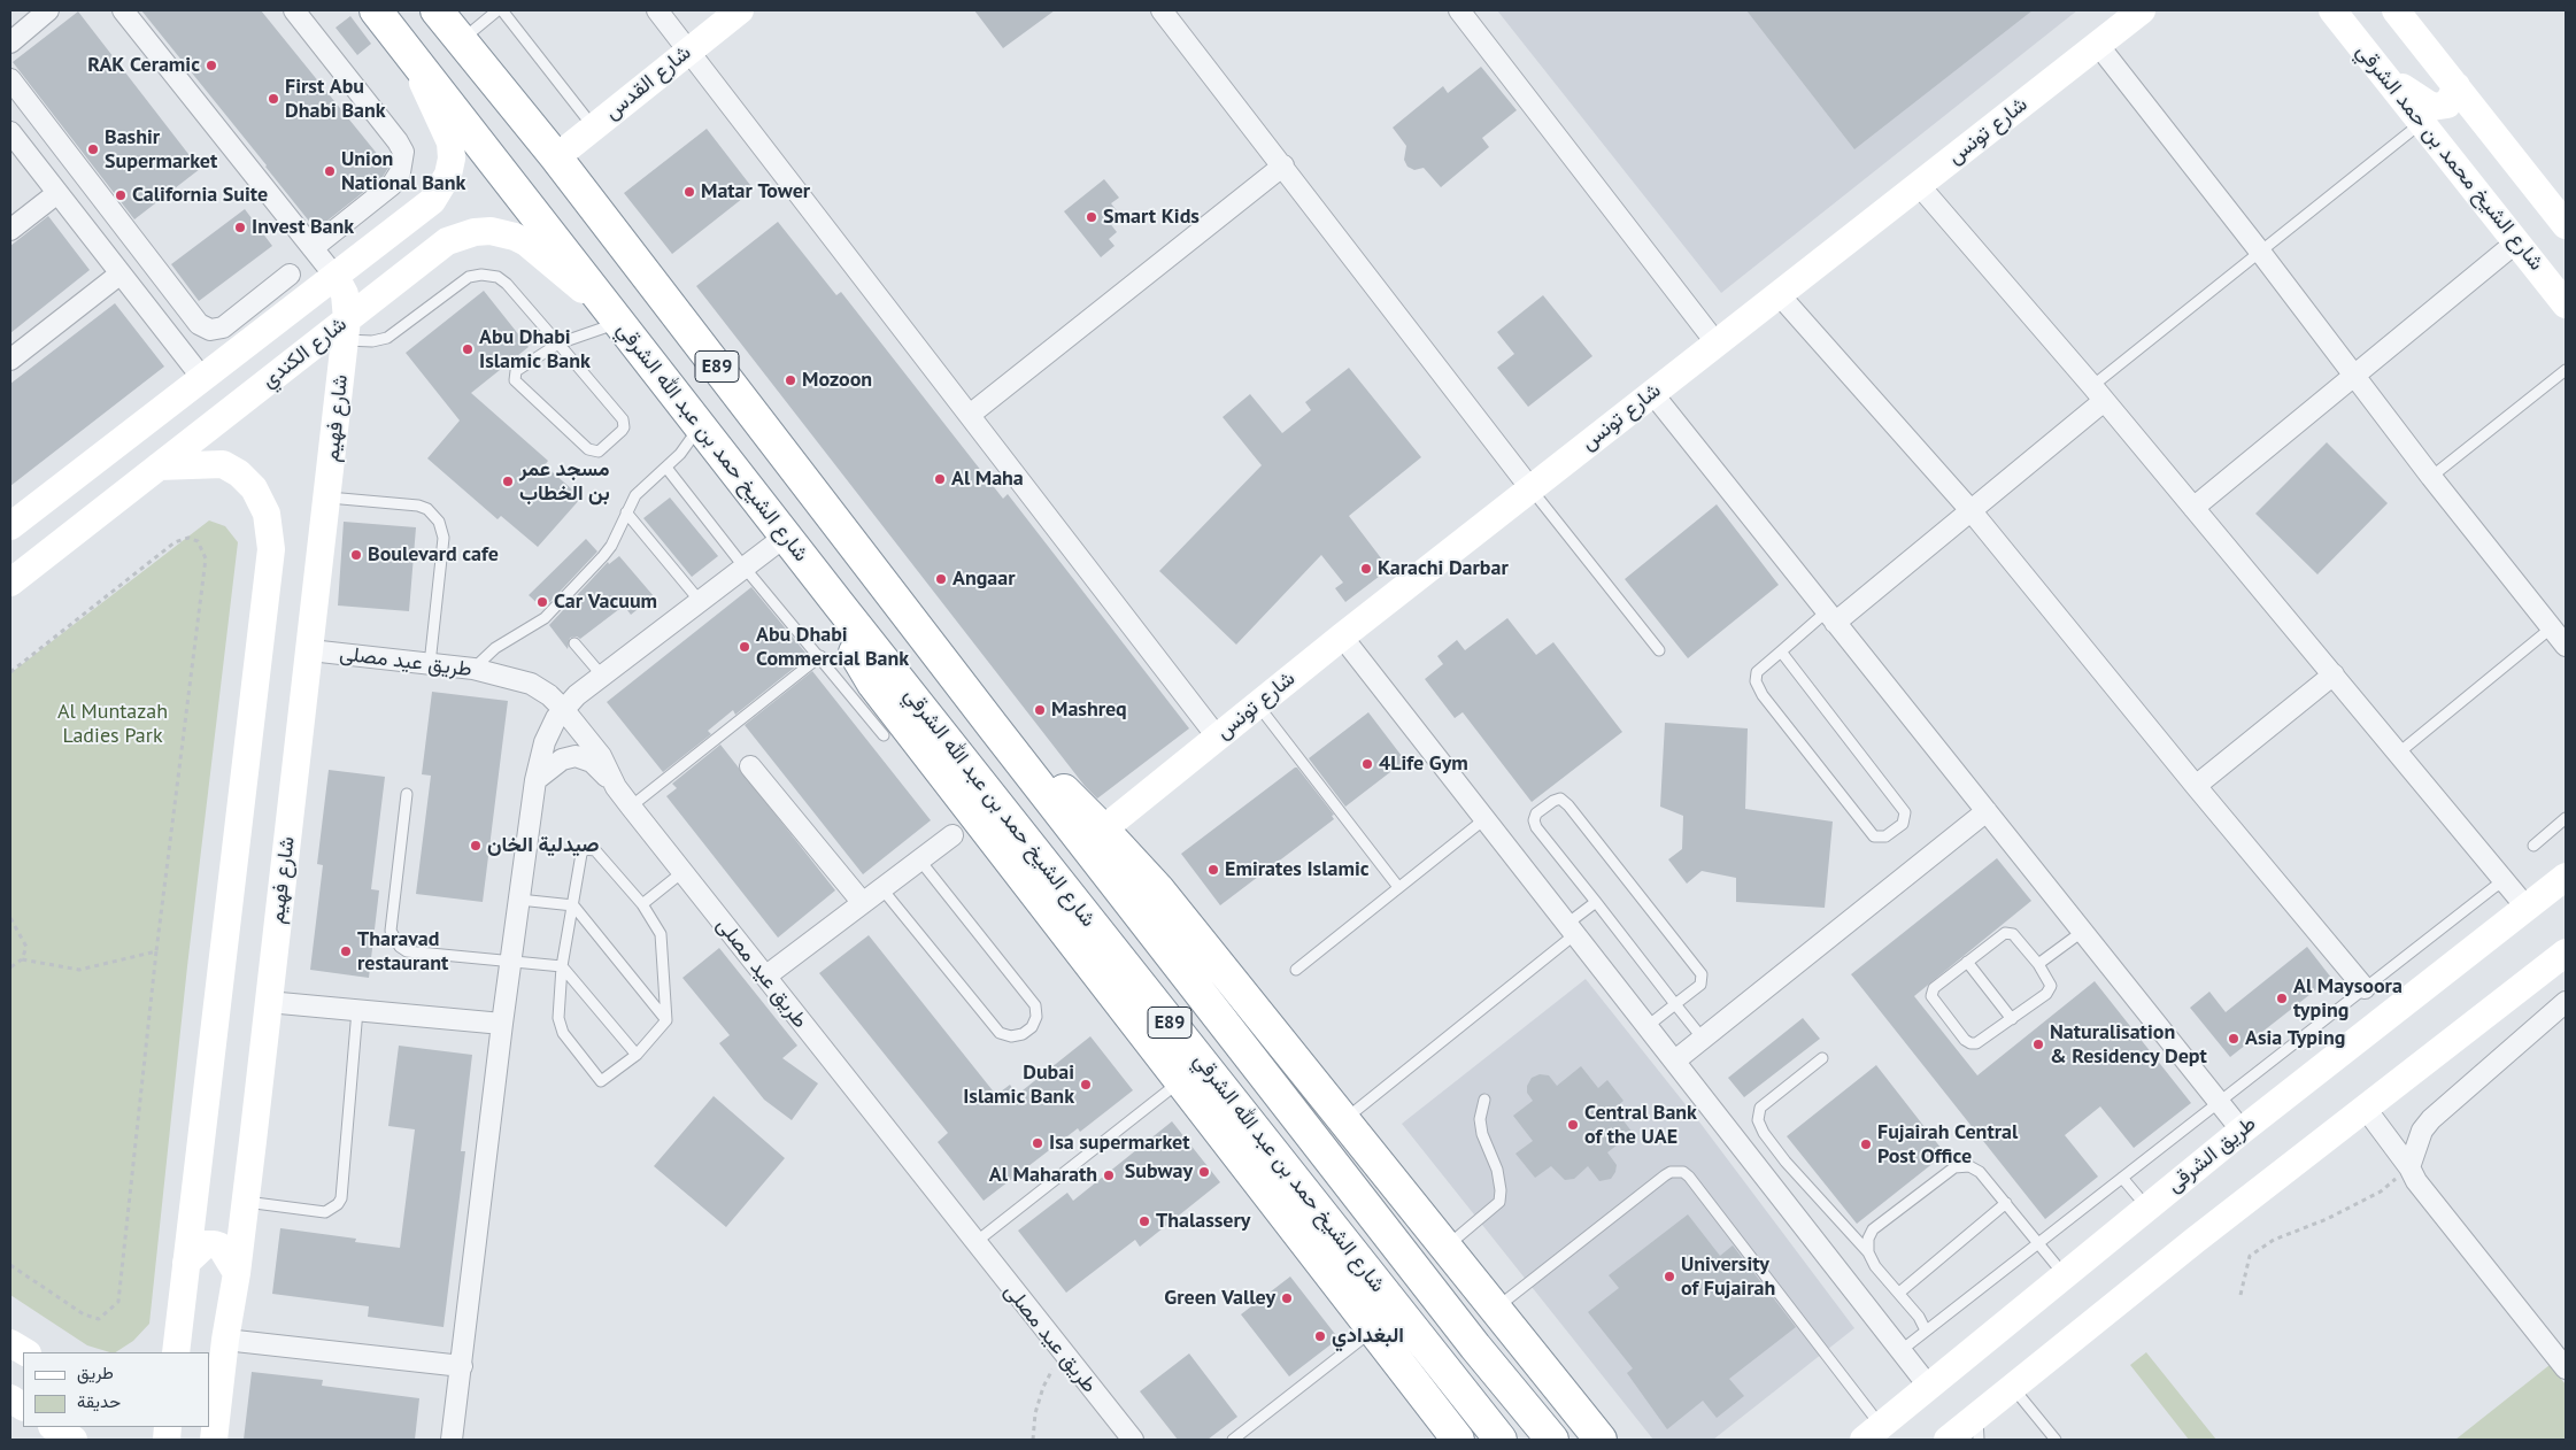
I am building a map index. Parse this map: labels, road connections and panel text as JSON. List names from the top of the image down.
{
  "streets": {
    "highway": ["E89", "شارع الشيخ حمد بن عبد الله الشرقي"],
    "street": [
      "شارع القدس",
      "شارع تونس",
      "شارع الشيخ محمد بن حمد الشرقي",
      "شارع الكندي",
      "شارع فهيم",
      "طريق عيد مصلى",
      "طريق الشرقى"
    ]
  },
  "crossings": [
    ["شارع القدس", "شارع الشيخ حمد بن عبد الله الشرقي"],
    ["شارع الكندي", "شارع فهيم"],
    ["شارع الكندي", "شارع الشيخ حمد بن عبد الله الشرقي"],
    ["شارع فهيم", "طريق عيد مصلى"]
  ],
  "parks": ["Al Muntazah Ladies Park"],
  "places": [
    "RAK Ceramic",
    "First Abu Dhabi Bank",
    "Bashir Supermarket",
    "Union National Bank",
    "Matar Tower",
    "California Suite",
    "Smart Kids",
    "Invest Bank",
    "Abu Dhabi Islamic Bank",
    "Mozoon",
    "Al Maha",
    "مسجد عمر بن الخطاب",
    "Boulevard cafe",
    "Karachi Darbar",
    "Angaar",
    "Car Vacuum",
    "Abu Dhabi Commercial Bank",
    "Mashreq",
    "4Life Gym",
    "صيدلية الخان",
    "Emirates Islamic",
    "Tharavad restaurant",
    "Al Maysoora typing",
    "Asia Typing",
    "Naturalisation & Residency Dept",
    "Dubai Islamic Bank",
    "Central Bank of the UAE",
    "Isa supermarket",
    "Fujairah Central Post Office",
    "Subway",
    "Al Maharath",
    "Thalassery",
    "University of Fujairah",
    "Green Valley",
    "البغدادي"
  ],
  "legend": ["طريق", "حديقة"]
}
